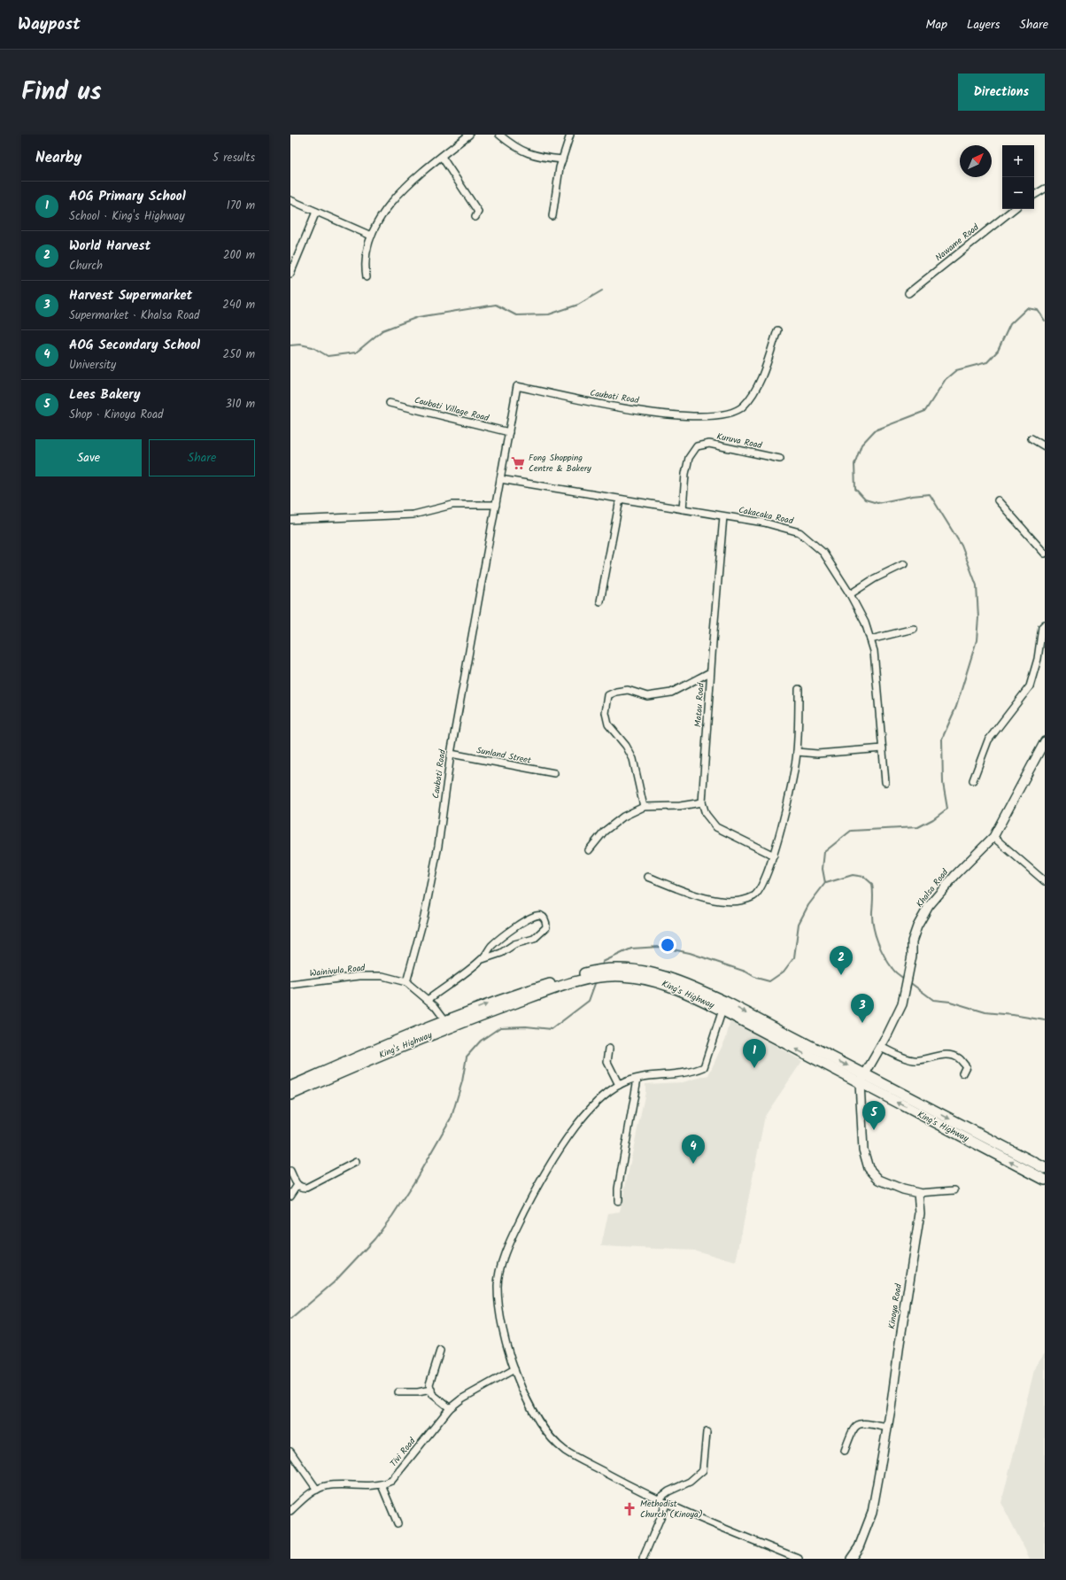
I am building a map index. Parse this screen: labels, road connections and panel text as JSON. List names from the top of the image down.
{
  "streets": {
    "highway": ["King's Highway"],
    "main road": ["Khalsa Road", "Kinoya Road"],
    "street": [
      "Nawame Road",
      "Caubati Road",
      "Caubati Village Road",
      "Kuruva Road",
      "Cakacaka Road",
      "Matau Road",
      "Sunland Street",
      "Wainivula Road",
      "Tivi Road"
    ]
  },
  "crossings": [
    ["Caubati Road", "Caubati Village Road"],
    ["Caubati Road", "Cakacaka Road"],
    ["Caubati Road", "Sunland Street"],
    ["Caubati Road", "Wainivula Road"],
    ["Kuruva Road", "Cakacaka Road"],
    ["Cakacaka Road", "Matau Road"],
    ["Khalsa Road", "King's Highway"]
  ],
  "places": {
    "supermarket": ["Fong Shopping Centre & Bakery"],
    "church": ["Methodist Church (Kinoya)"]
  },
  "north": "top right",
  "page": {
    "header": "Waypost",
    "nav": ["Map", "Layers", "Share"],
    "title": "Find us",
    "buttons": [
      "Directions",
      ["Save", "Share"]
    ],
    "heading": ["Nearby", "5 results"],
    "map_buttons": ["+", "−"],
    "list": [
      {
        "mark": "1",
        "name": "AOG Primary School",
        "note": "School · King's Highway",
        "value": "170 m"
      },
      {
        "mark": "2",
        "name": "World Harvest",
        "note": "Church",
        "value": "200 m"
      },
      {
        "mark": "3",
        "name": "Harvest Supermarket",
        "note": "Supermarket · Khalsa Road",
        "value": "240 m"
      },
      {
        "mark": "4",
        "name": "AOG Secondary School",
        "note": "University",
        "value": "250 m"
      },
      {
        "mark": "5",
        "name": "Lees Bakery",
        "note": "Shop · Kinoya Road",
        "value": "310 m"
      }
    ],
    "pins": [
      "2",
      "3",
      "1",
      "5",
      "4"
    ]
  }
}
